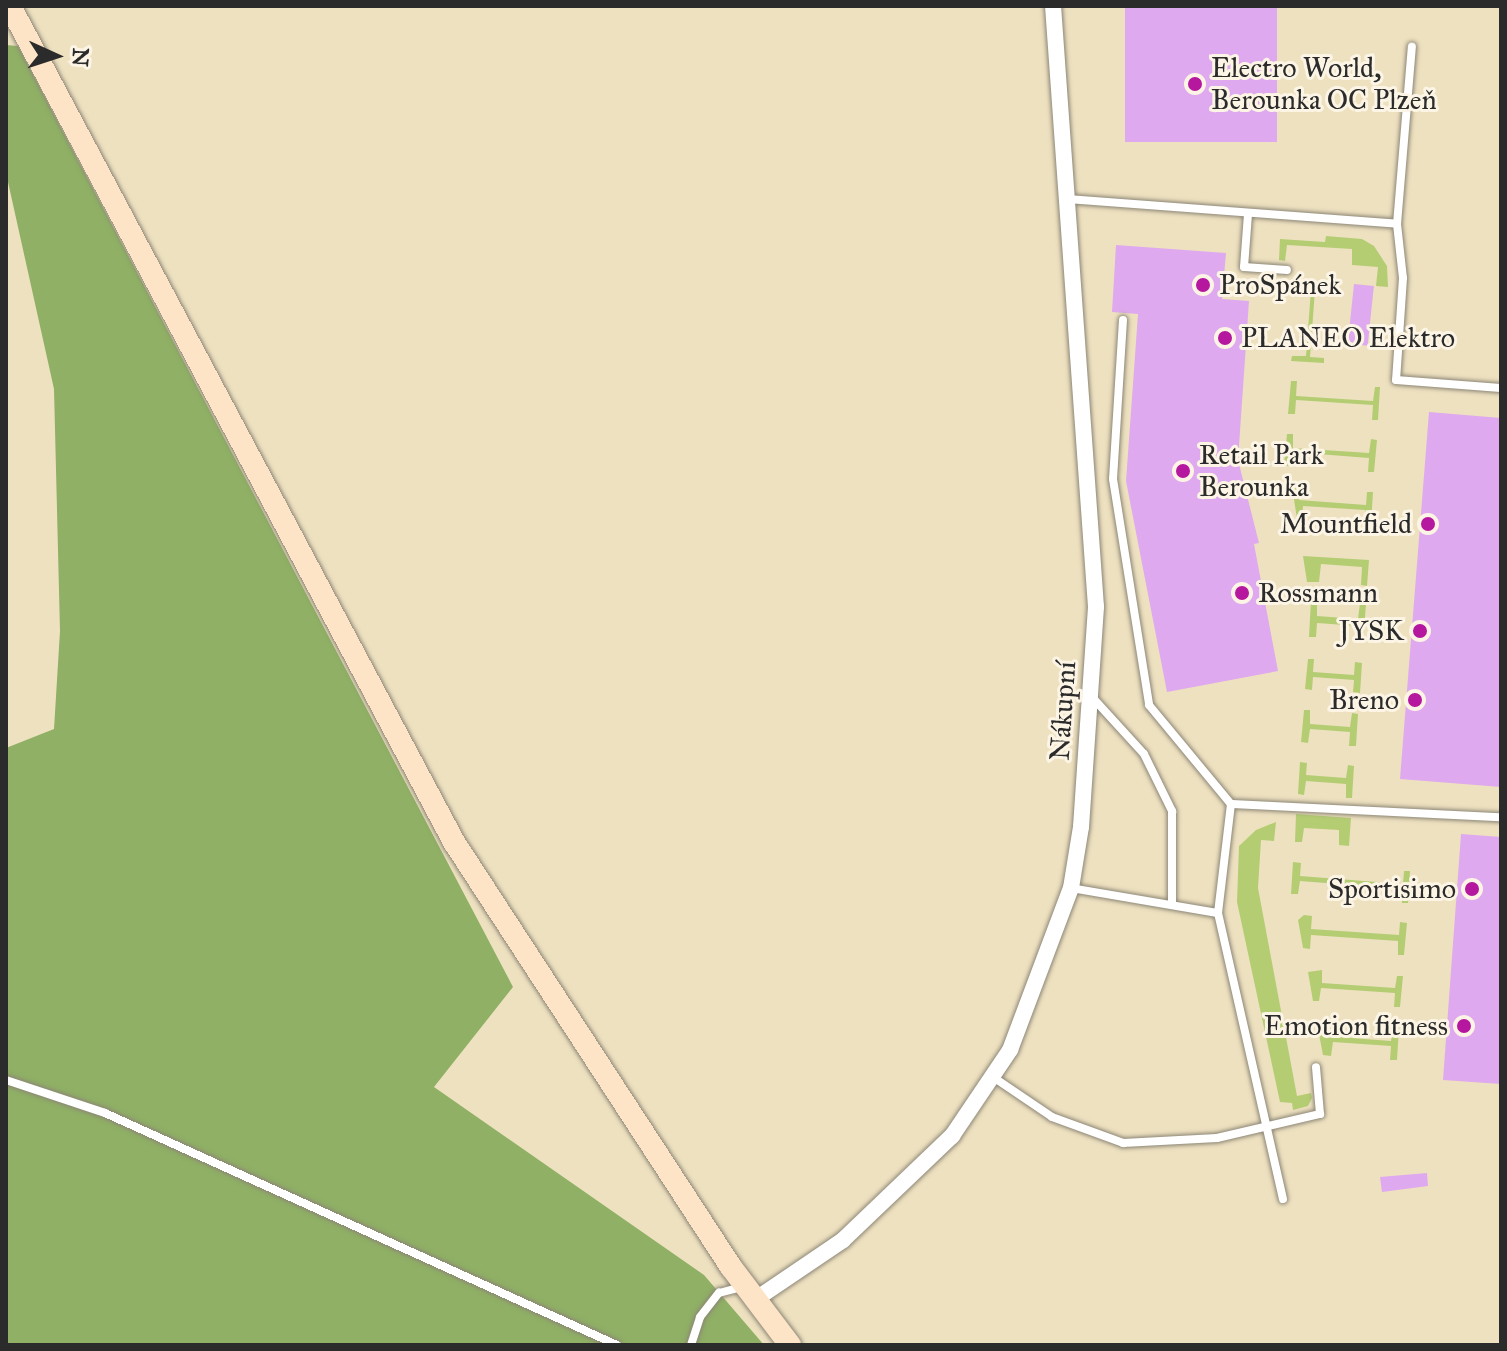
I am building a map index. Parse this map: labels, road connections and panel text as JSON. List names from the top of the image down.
{
  "streets": {
    "street": ["Nákupní"]
  },
  "places": [
    "Electro World, Berounka OC Plzeň",
    "ProSpánek",
    "PLANEO Elektro",
    "Retail Park Berounka",
    "Mountfield",
    "Rossmann",
    "JYSK",
    "Breno",
    "Sportisimo",
    "Emotion fitness"
  ],
  "north": "right"
}
